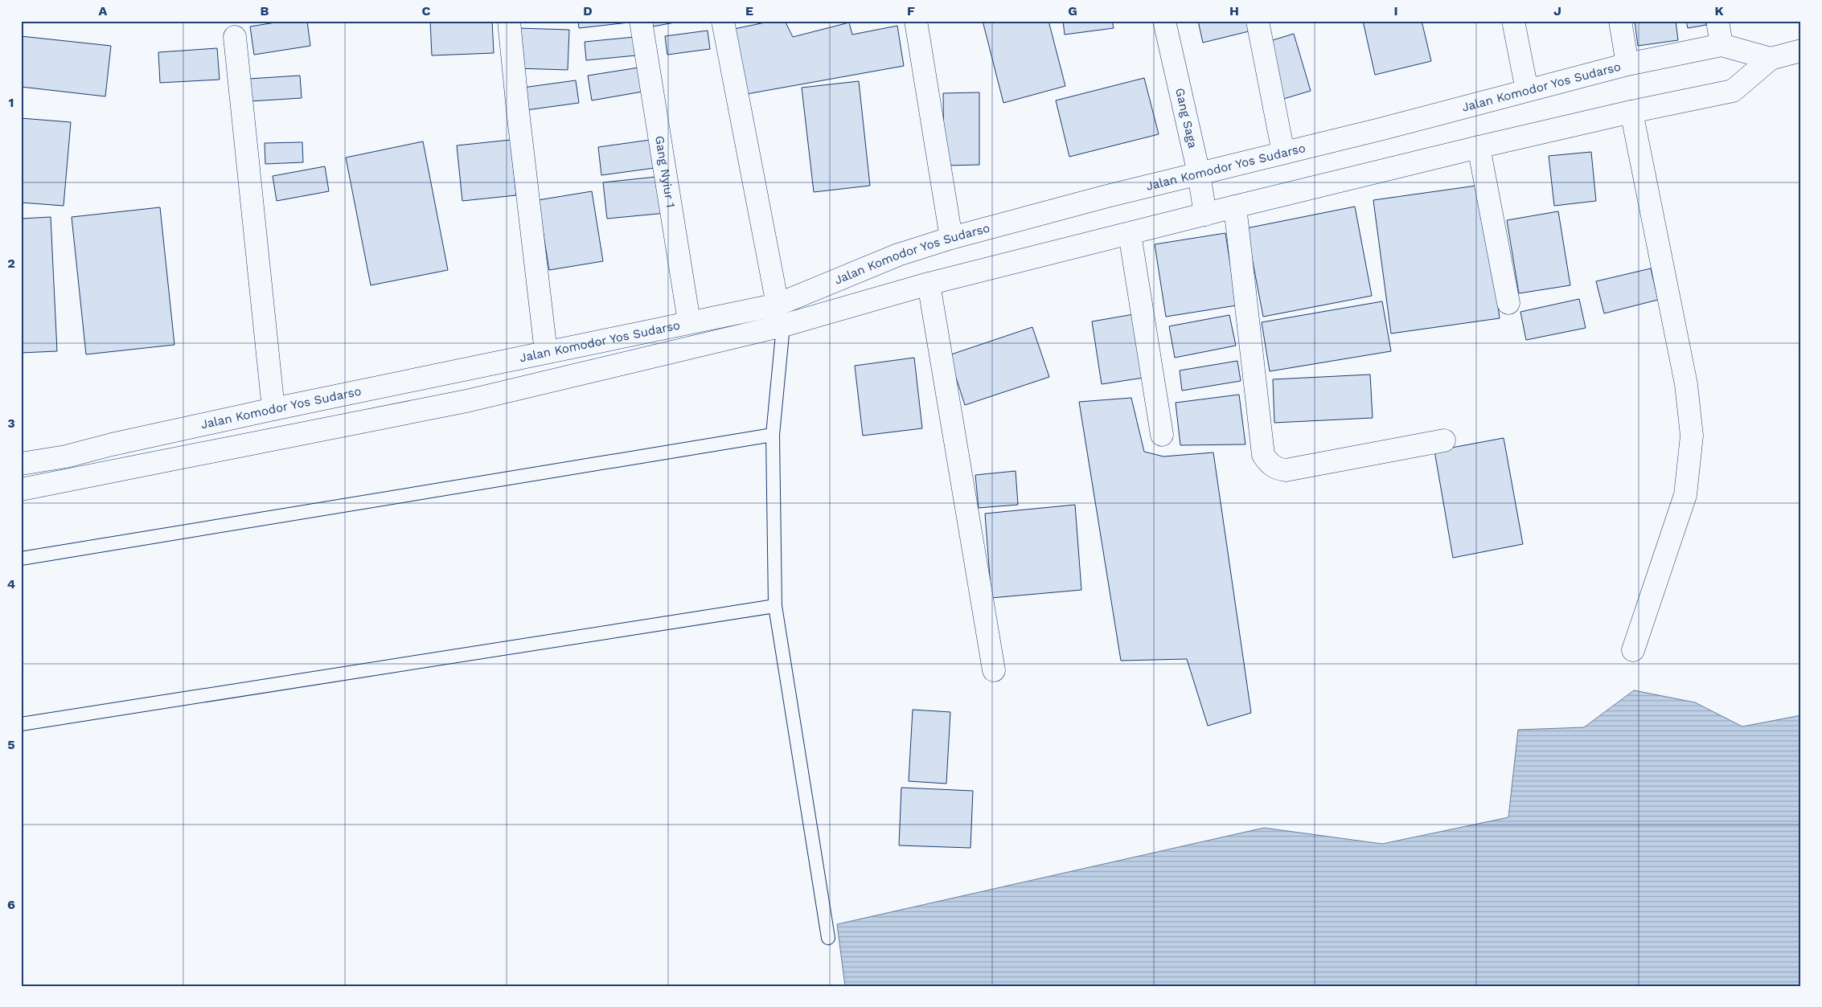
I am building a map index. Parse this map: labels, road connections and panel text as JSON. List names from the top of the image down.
{
  "streets": {
    "main road": ["Jalan Komodor Yos Sudarso", "Gang Saga", "Gang Nyiur 1"]
  },
  "crossings": [
    ["Jalan Komodor Yos Sudarso", "Gang Saga"],
    ["Jalan Komodor Yos Sudarso", "Gang Nyiur 1"]
  ],
  "grid": {
    "columns": [
      "A",
      "B",
      "C",
      "D",
      "E",
      "F",
      "G",
      "H",
      "I",
      "J",
      "K"
    ],
    "rows": [
      "1",
      "2",
      "3",
      "4",
      "5",
      "6"
    ]
  }
}
